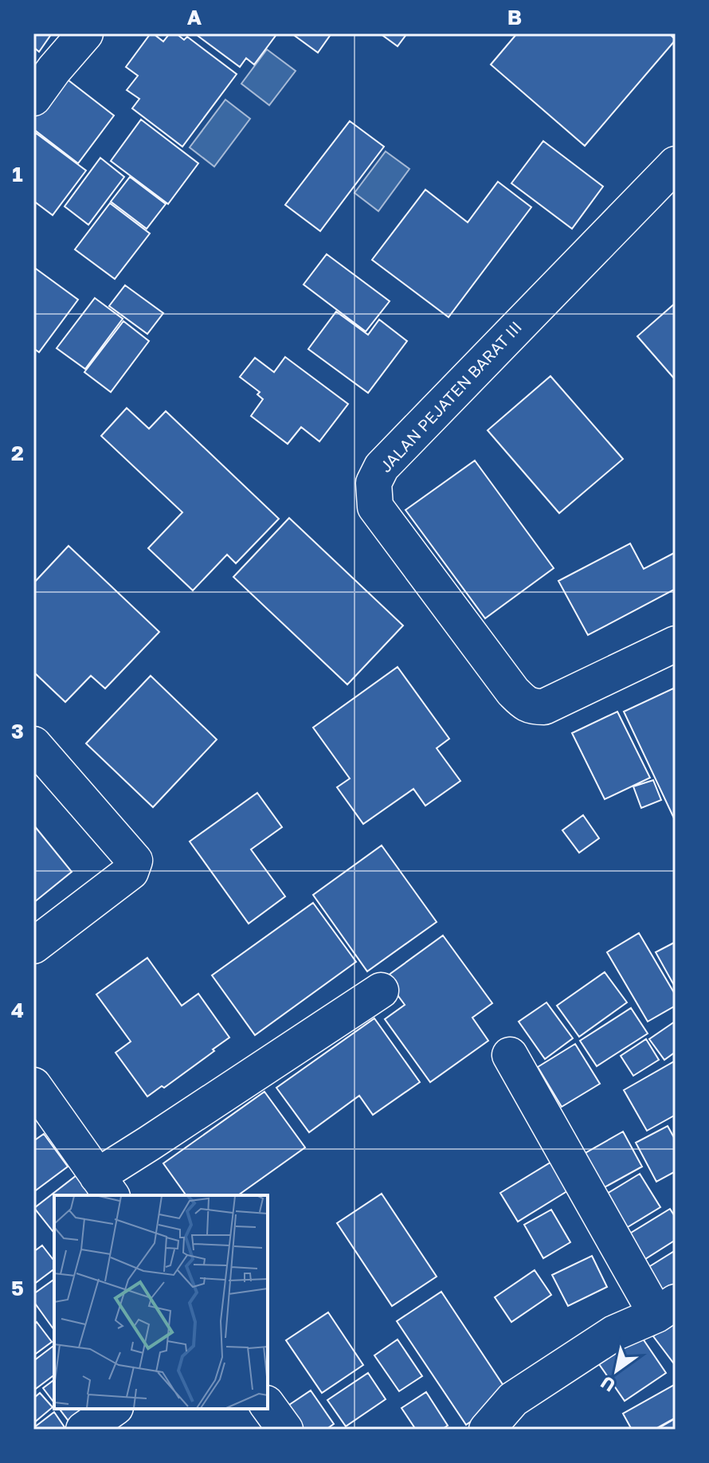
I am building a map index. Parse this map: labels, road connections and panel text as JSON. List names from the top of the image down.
{
  "streets": {
    "street": ["JALAN PEJATEN BARAT III"]
  },
  "north": "bottom left",
  "grid": {
    "columns": ["A", "B"],
    "rows": [
      "1",
      "2",
      "3",
      "4",
      "5"
    ]
  }
}
